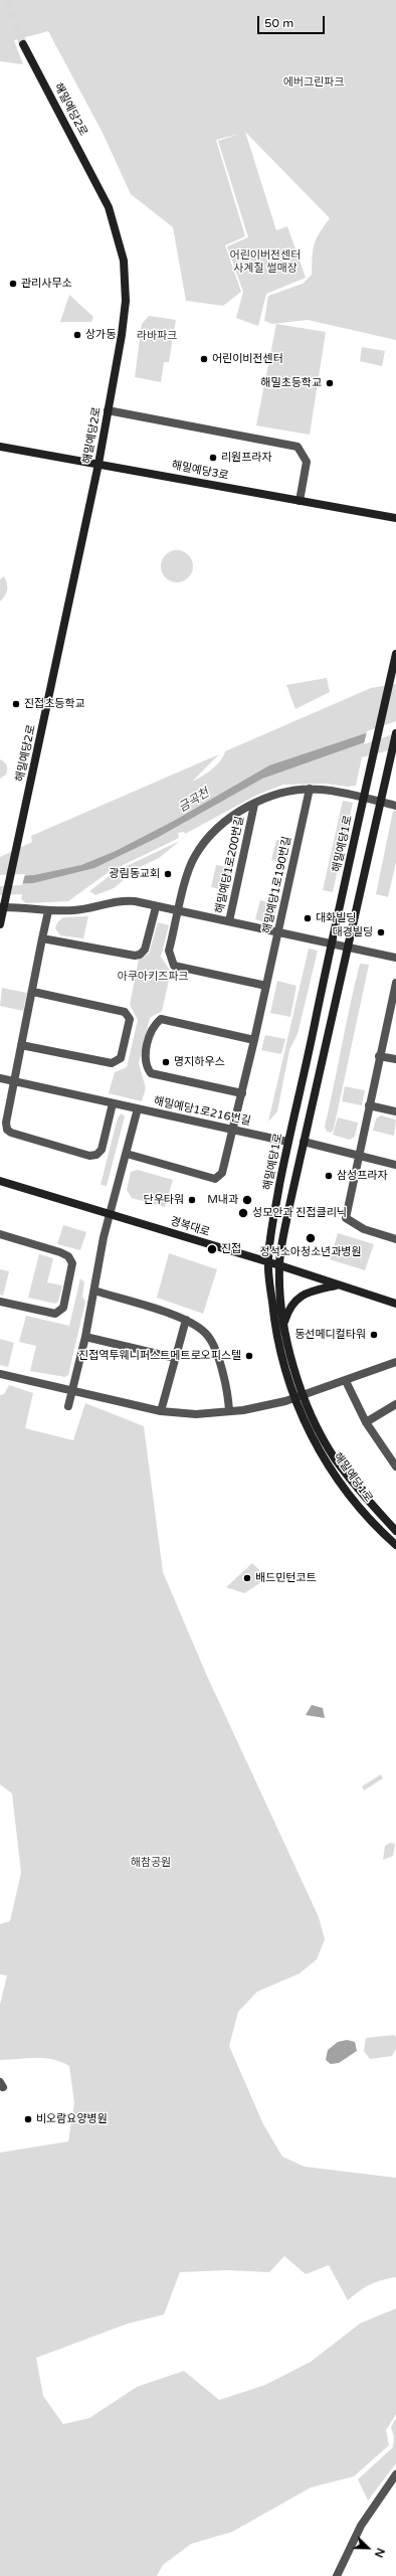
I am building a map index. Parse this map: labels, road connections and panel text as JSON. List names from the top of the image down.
{
  "streets": {
    "street": [
      "해밀예당2로",
      "해밀예당3로",
      "해밀예당1로",
      "해밀예당1로200번길",
      "해밀예당1로190번길",
      "해밀예당1로216번길",
      "경복대로"
    ]
  },
  "crossings": [
    ["해밀예당2로", "해밀예당3로"],
    ["해밀예당2로", "해밀예당1로200번길"],
    ["해밀예당1로", "해밀예당1로200번길"],
    ["해밀예당1로", "해밀예당1로216번길"],
    ["해밀예당1로", "경복대로"],
    ["해밀예당1로200번길", "해밀예당1로190번길"],
    ["해밀예당1로190번길", "해밀예당1로216번길"]
  ],
  "water": ["금곡천"],
  "parks": [
    "에버그린파크",
    "어린이버전센터 사계절 썰매장",
    "라바파크",
    "아쿠아키즈파크",
    "해참공원"
  ],
  "places": [
    "관리사무소",
    "상가동",
    "어린이비전센터",
    "해밀초등학교",
    "리원프라자",
    "진접초등학교",
    "광림동교회",
    "대화빌딩",
    "대경빌딩",
    "명지하우스",
    "삼성프라자",
    "단우타워",
    "M내과",
    "성모안과 진접클리닉",
    "정석소아청소년과병원",
    "진접",
    "동선메디컬타워",
    "진접역투웨니퍼스트메트로오피스텔",
    "배드민턴코트",
    "비오람요양병원"
  ],
  "scale_bar": "50 m",
  "north": "bottom right"
}
